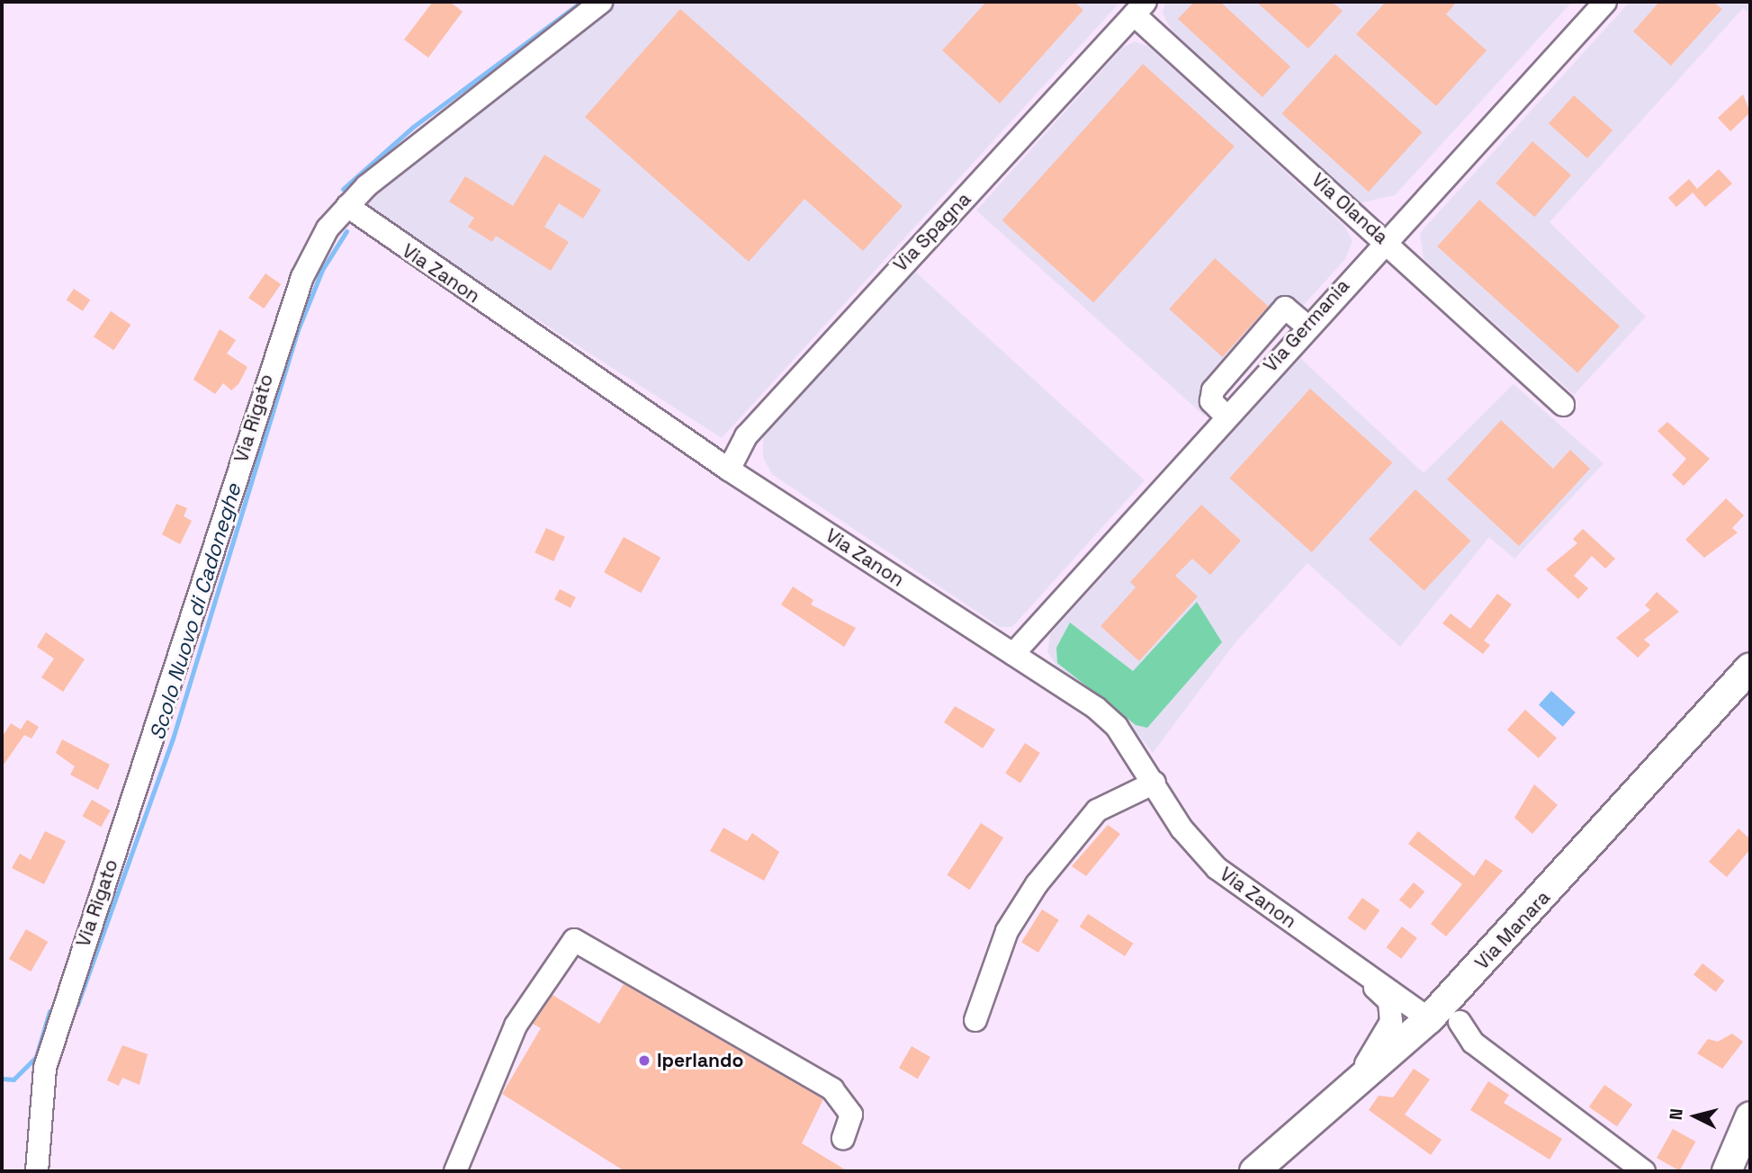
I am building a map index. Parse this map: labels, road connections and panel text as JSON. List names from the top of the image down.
{
  "streets": {
    "main road": ["Via Manara"],
    "street": [
      "Via Olanda",
      "Via Spagna",
      "Via Zanon",
      "Via Germania",
      "Via Rigato"
    ]
  },
  "crossings": [
    ["Via Olanda", "Via Spagna"],
    ["Via Olanda", "Via Germania"],
    ["Via Spagna", "Via Zanon"],
    ["Via Zanon", "Via Germania"],
    ["Via Zanon", "Via Rigato"],
    ["Via Zanon", "Via Manara"]
  ],
  "water": ["Scolo Nuovo di Cadoneghe"],
  "places": ["Iperlando"],
  "north": "left"
}
